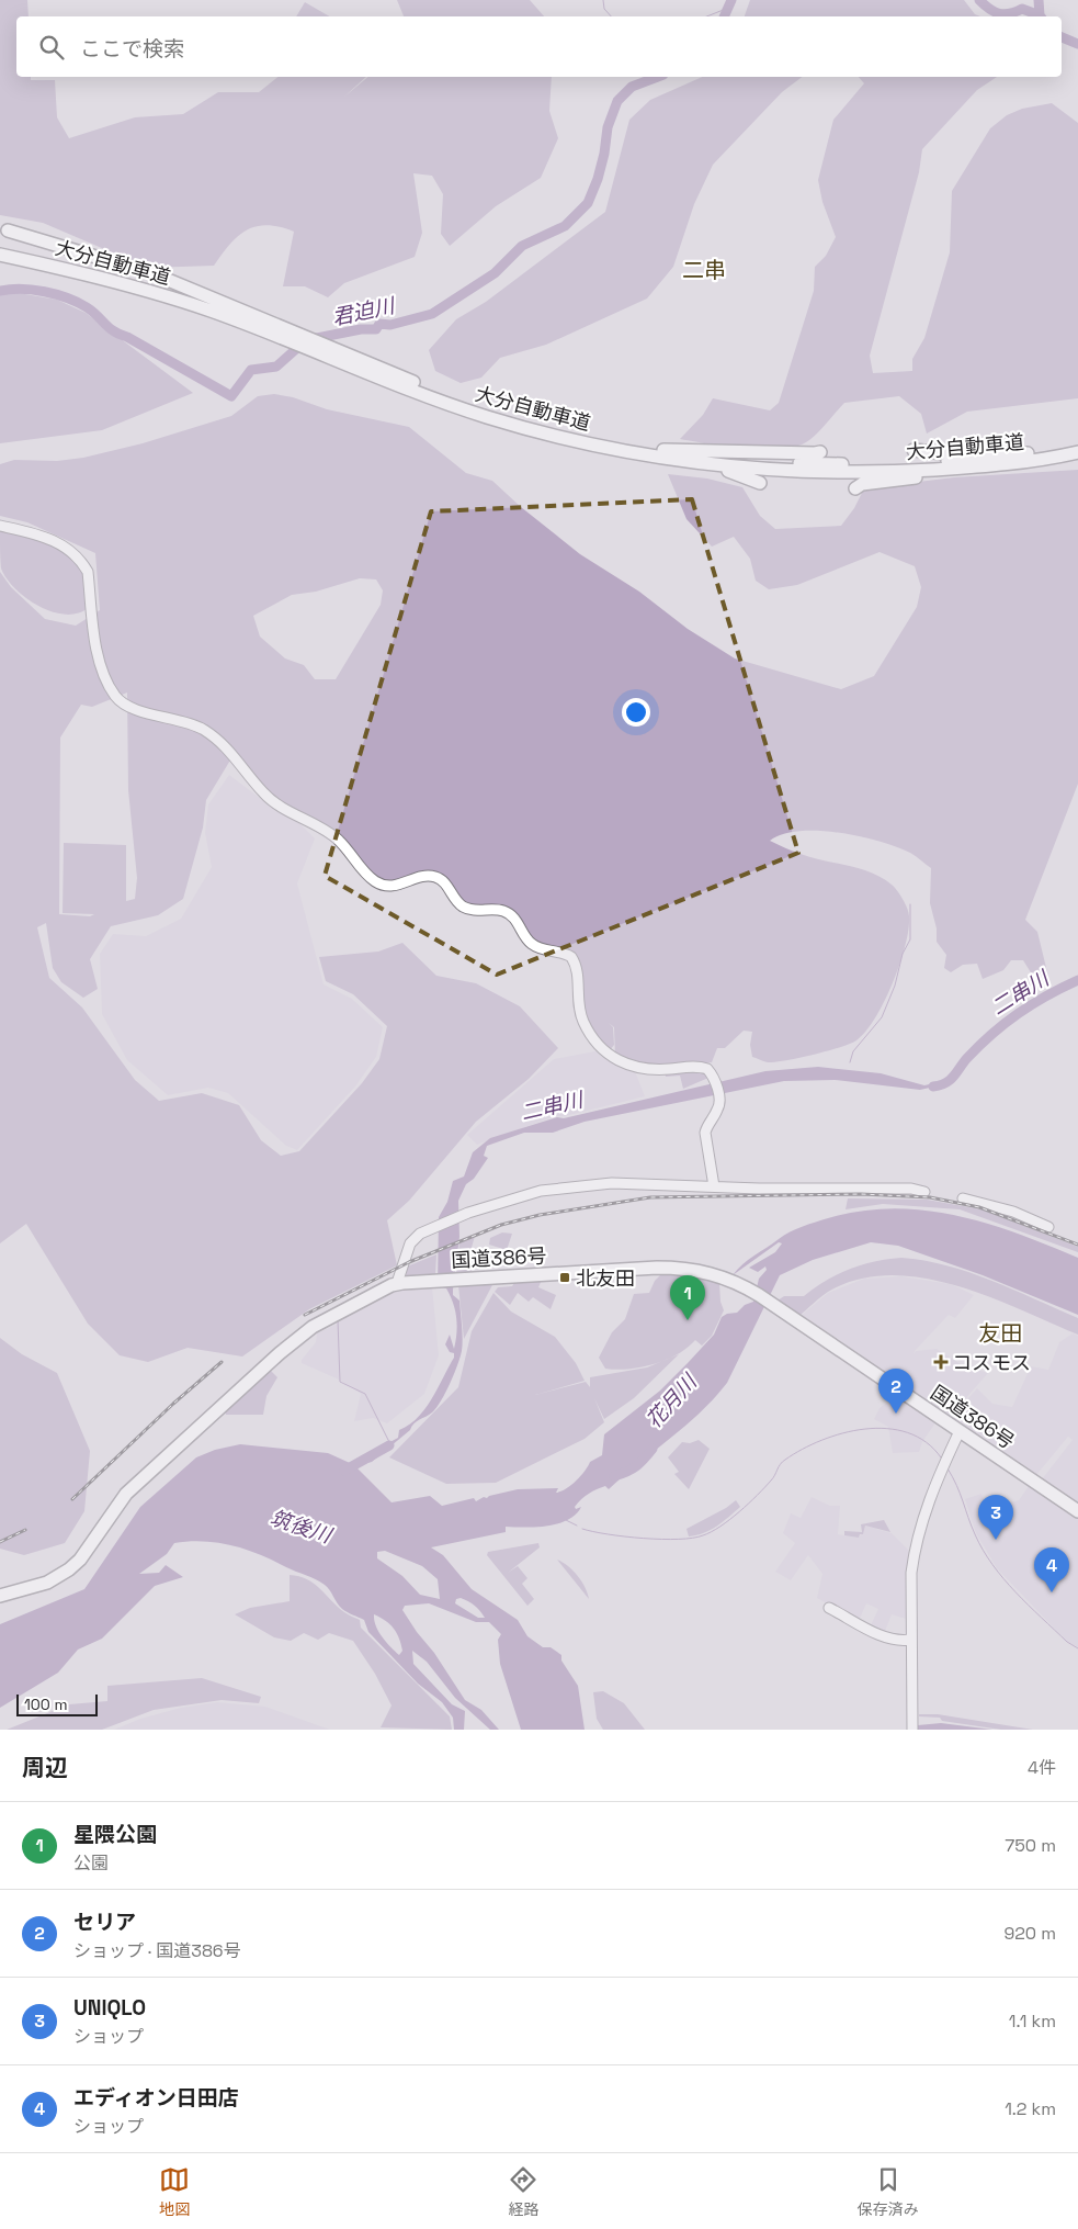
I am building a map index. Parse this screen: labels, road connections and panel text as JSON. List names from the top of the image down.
{
  "streets": {
    "highway": ["大分自動車道", "国道386号"]
  },
  "districts": ["二串", "友田"],
  "water": [
    "君迫川",
    "二串川",
    "花月川",
    "筑後川"
  ],
  "places": {
    "transit": ["北友田"],
    "health": ["コスモス"]
  },
  "scale_bar": "100 m",
  "page": {
    "search": "ここで検索",
    "pins": [
      "1",
      "2",
      "3",
      "4"
    ],
    "scale": "100 m",
    "heading": ["周辺", "4件"],
    "list": [
      {
        "mark": "1",
        "name": "星隈公園",
        "note": "公園",
        "value": "750 m"
      },
      {
        "mark": "2",
        "name": "セリア",
        "note": "ショップ · 国道386号",
        "value": "920 m"
      },
      {
        "mark": "3",
        "name": "UNIQLO",
        "note": "ショップ",
        "value": "1.1 km"
      },
      {
        "mark": "4",
        "name": "エディオン日田店",
        "note": "ショップ",
        "value": "1.2 km"
      }
    ],
    "nav": ["地図", "経路", "保存済み"]
  }
}
